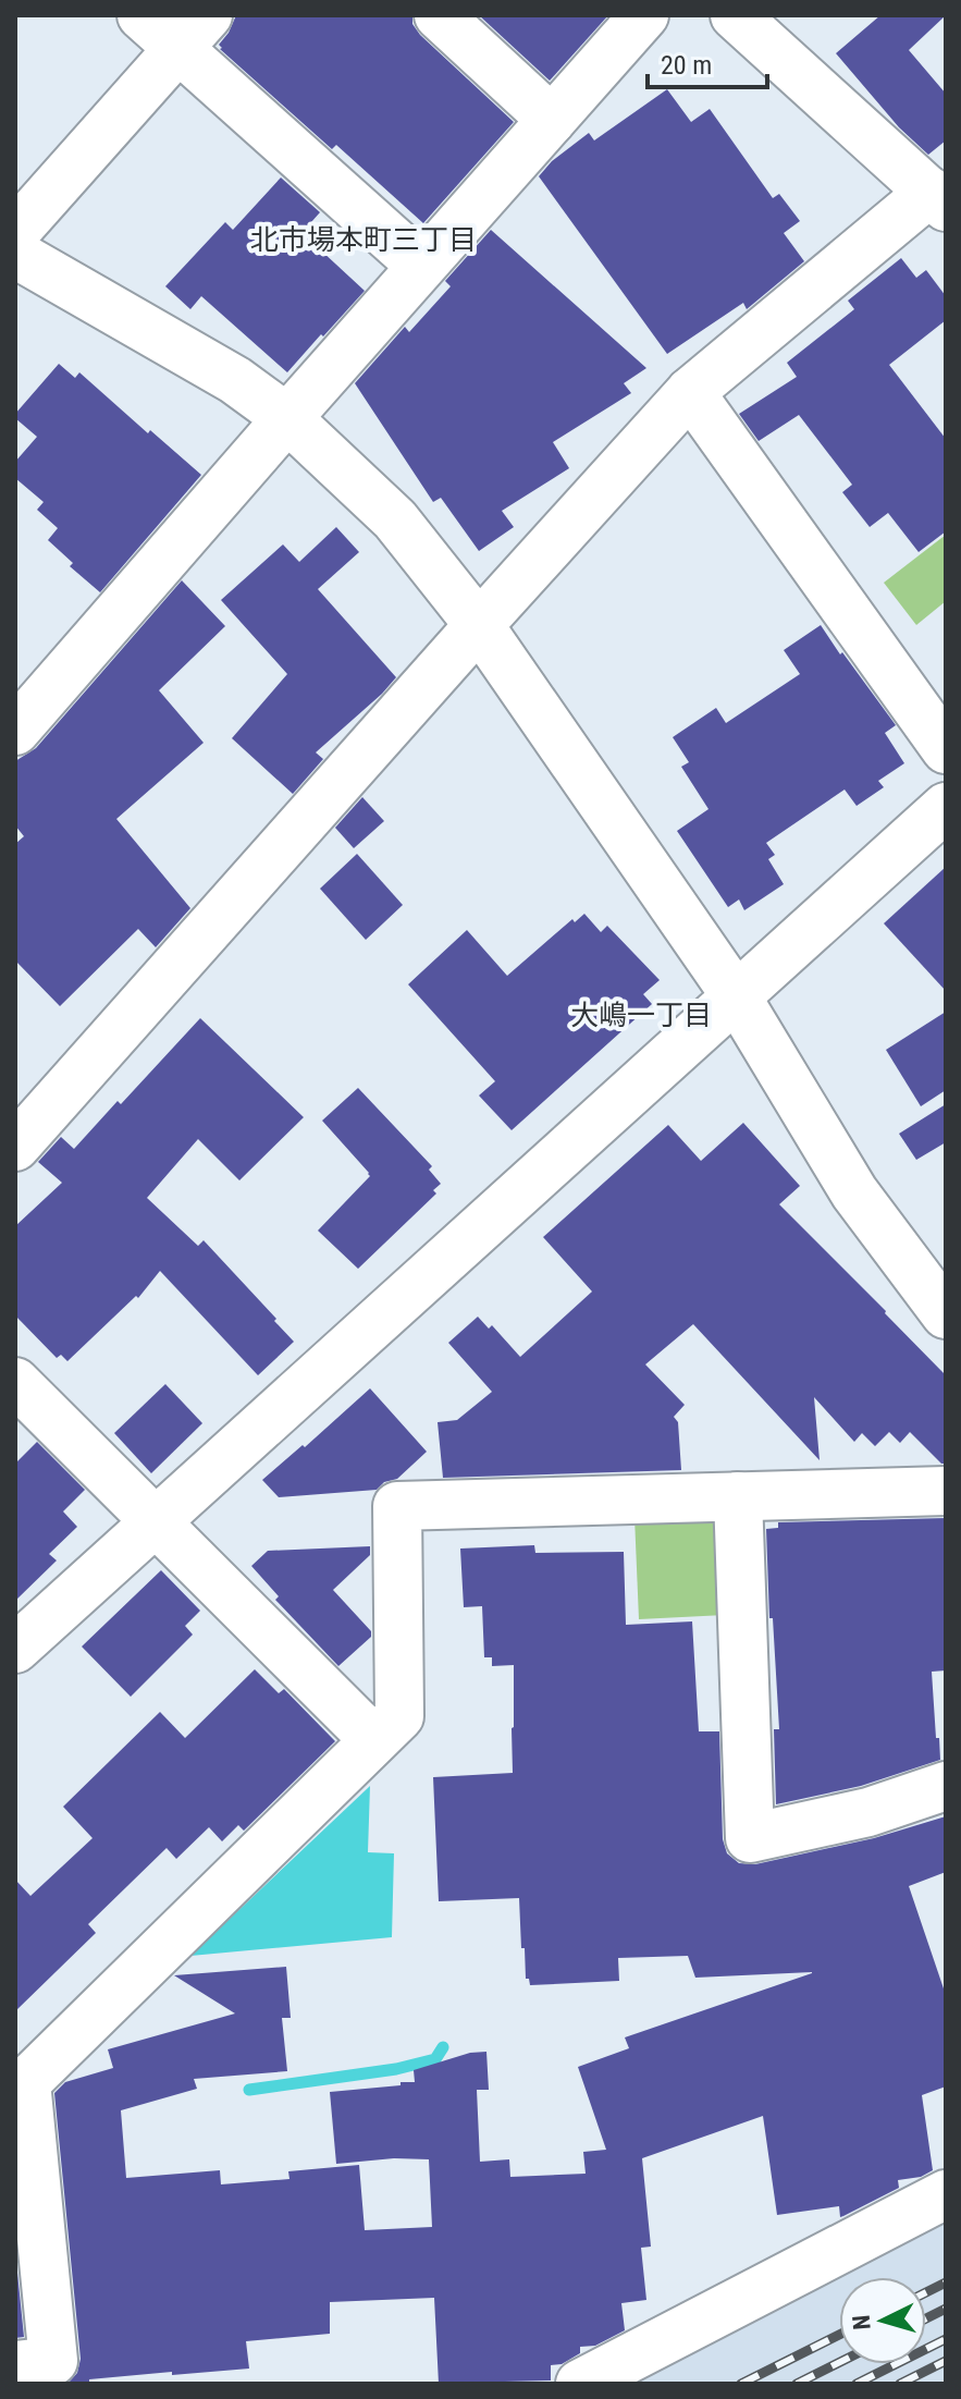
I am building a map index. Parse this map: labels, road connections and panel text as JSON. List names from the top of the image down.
{
  "districts": ["北市場本町三丁目", "大嶋一丁目"],
  "scale_bar": "20 m",
  "north": "left"
}
